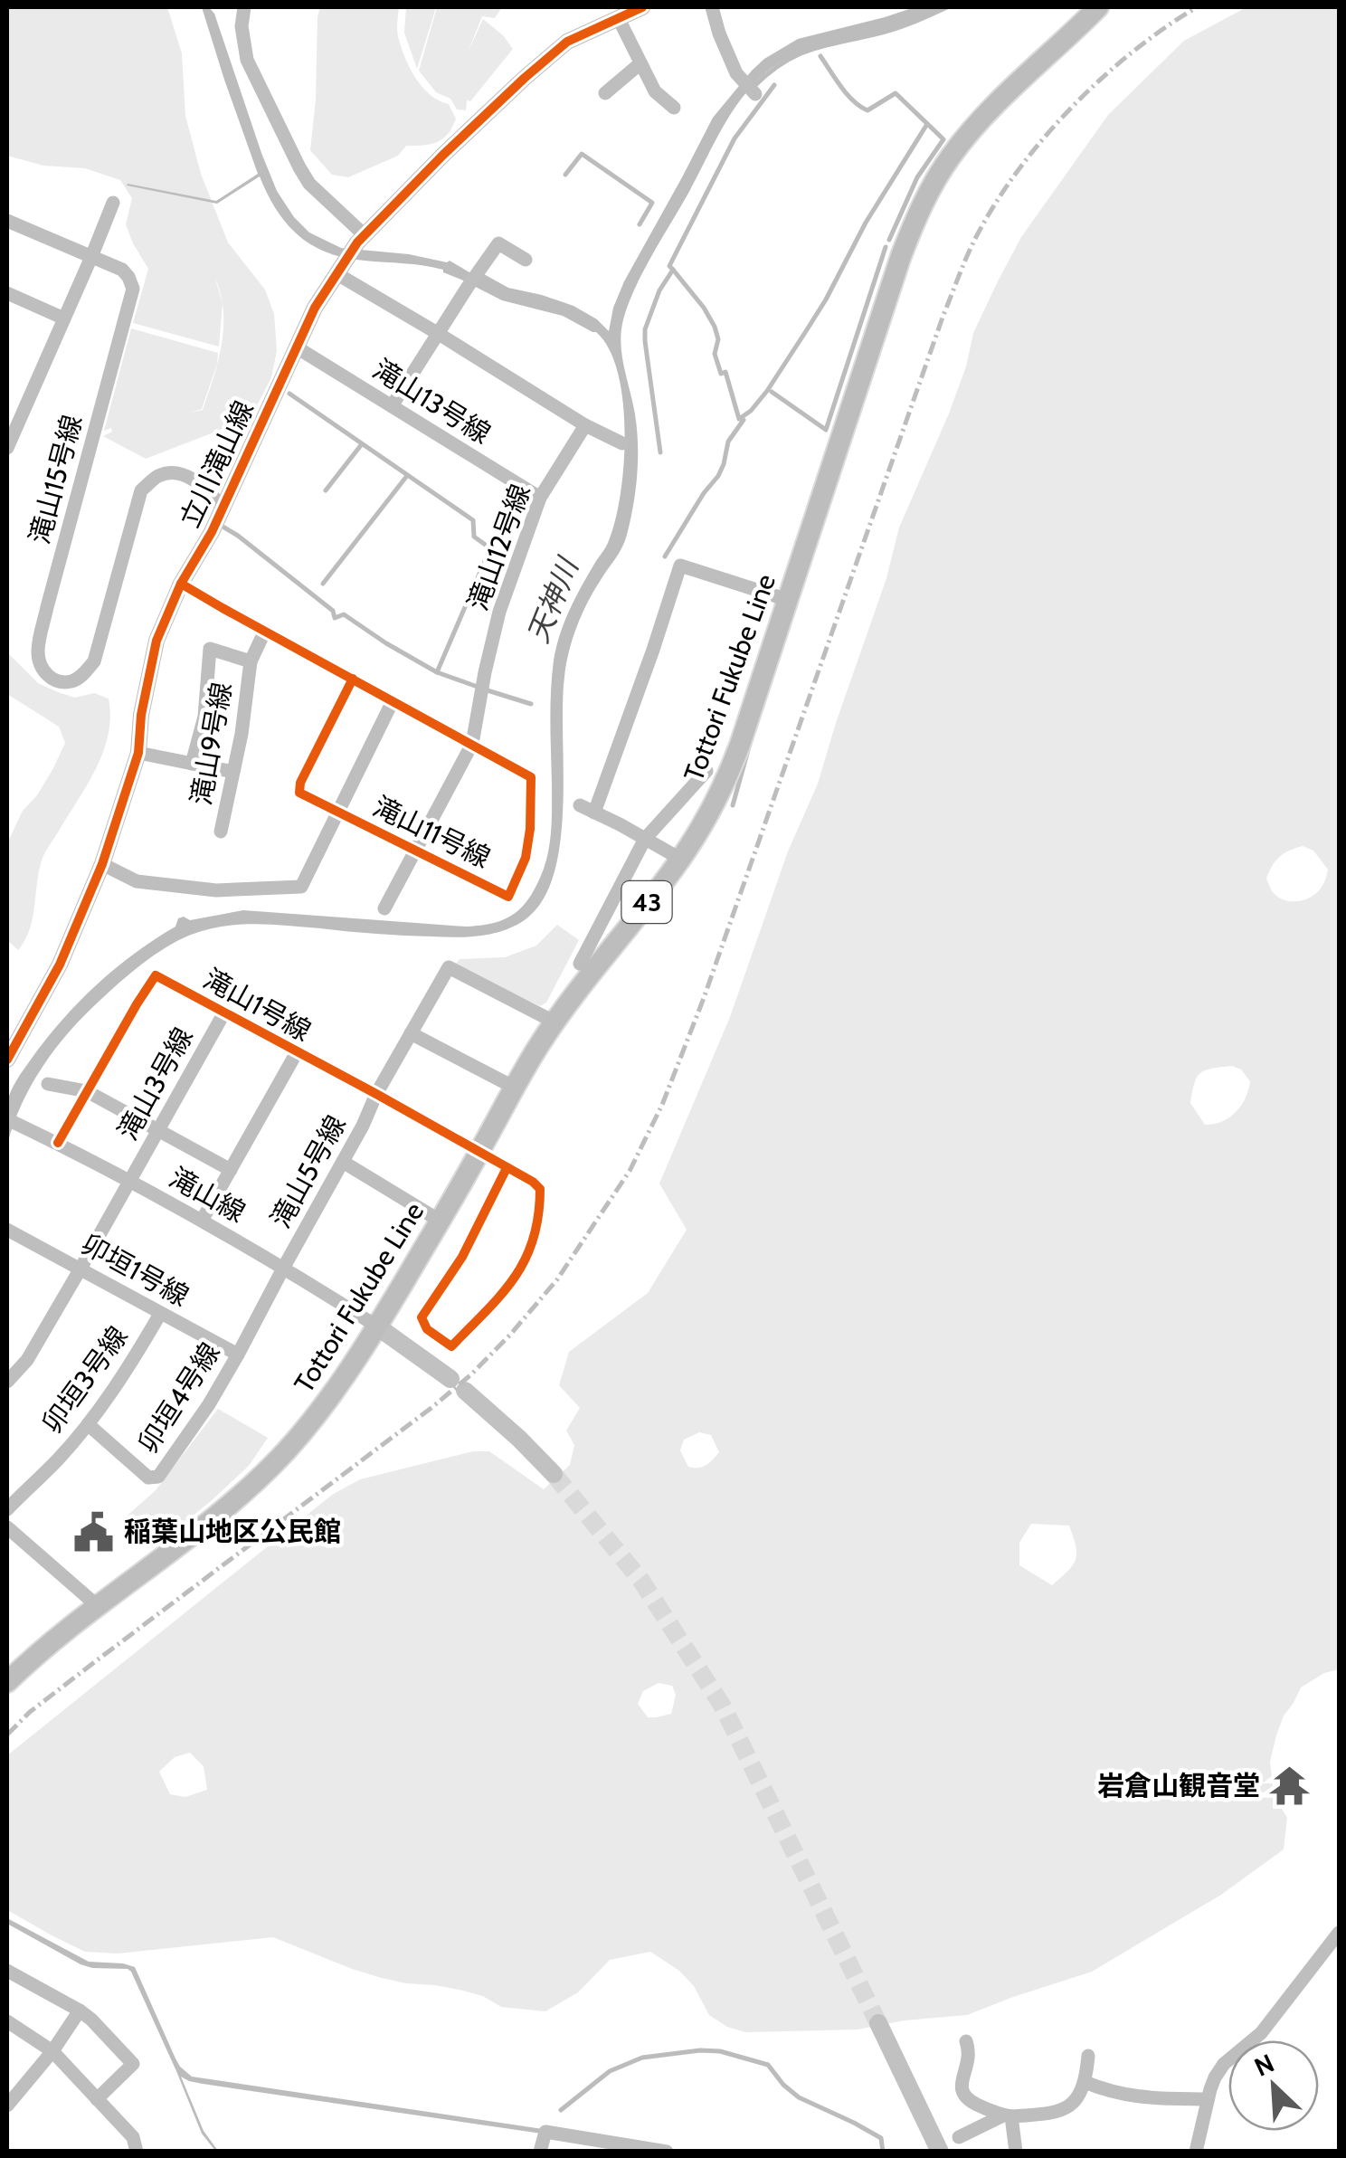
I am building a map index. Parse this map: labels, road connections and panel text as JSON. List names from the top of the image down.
{
  "streets": {
    "main road": ["Tottori Fukube Line", "43"],
    "street": [
      "滝山13号線",
      "立川滝山線",
      "滝山15号線",
      "滝山12号線",
      "滝山9号線",
      "滝山11号線",
      "滝山1号線",
      "滝山3号線",
      "滝山5号線",
      "滝山線",
      "卯垣1号線",
      "卯垣3号線",
      "卯垣4号線"
    ]
  },
  "crossings": [
    ["滝山13号線", "立川滝山線"],
    ["滝山13号線", "滝山12号線"],
    ["立川滝山線", "滝山15号線"],
    ["立川滝山線", "滝山11号線"],
    ["滝山12号線", "滝山11号線"],
    ["Tottori Fukube Line", "滝山1号線"],
    ["Tottori Fukube Line", "滝山5号線"],
    ["Tottori Fukube Line", "滝山線"],
    ["滝山1号線", "滝山3号線"],
    ["滝山1号線", "滝山5号線"],
    ["滝山1号線", "滝山線"],
    ["滝山3号線", "滝山線"],
    ["滝山3号線", "卯垣1号線"],
    ["滝山5号線", "滝山線"],
    ["滝山5号線", "卯垣4号線"],
    ["滝山線", "卯垣4号線"],
    ["卯垣1号線", "卯垣3号線"],
    ["卯垣1号線", "卯垣4号線"],
    ["卯垣3号線", "卯垣4号線"]
  ],
  "water": ["天神川"],
  "places": {
    "public building": ["稲葉山地区公民館"],
    "temple": ["岩倉山観音堂"]
  },
  "north": "top left"
}
